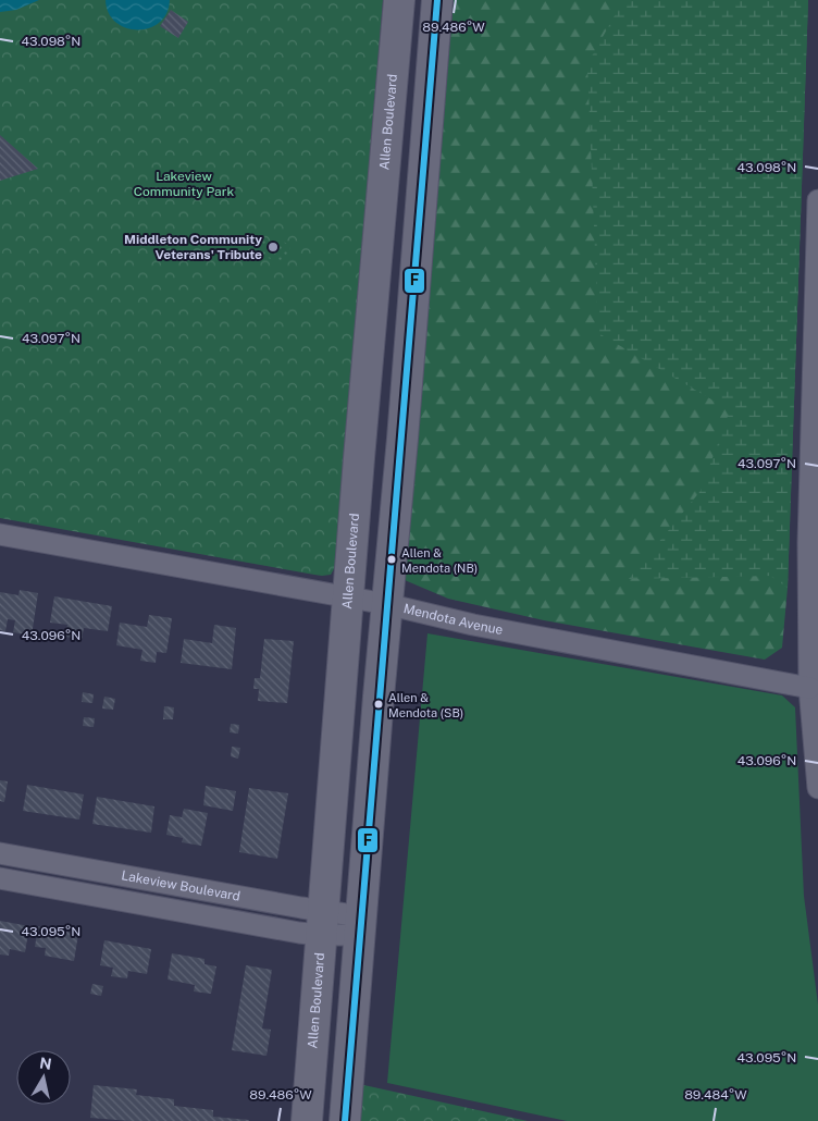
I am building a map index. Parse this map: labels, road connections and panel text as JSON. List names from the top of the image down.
{
  "streets": {
    "main road": ["Allen Boulevard"],
    "street": ["Mendota Avenue", "Lakeview Boulevard"]
  },
  "crossings": [
    ["Allen Boulevard", "Mendota Avenue"],
    ["Allen Boulevard", "Lakeview Boulevard"]
  ],
  "parks": ["Lakeview Community Park"],
  "places": ["Middleton Community Veterans' Tribute", "Allen & Mendota (NB)", "Allen & Mendota (SB)"],
  "lines": ["transit line F"],
  "north": "top",
  "coordinates": [
    "89.486°W",
    "43.098°N",
    "43.097°N",
    "43.096°N",
    "43.095°N",
    "89.484°W"
  ]
}
